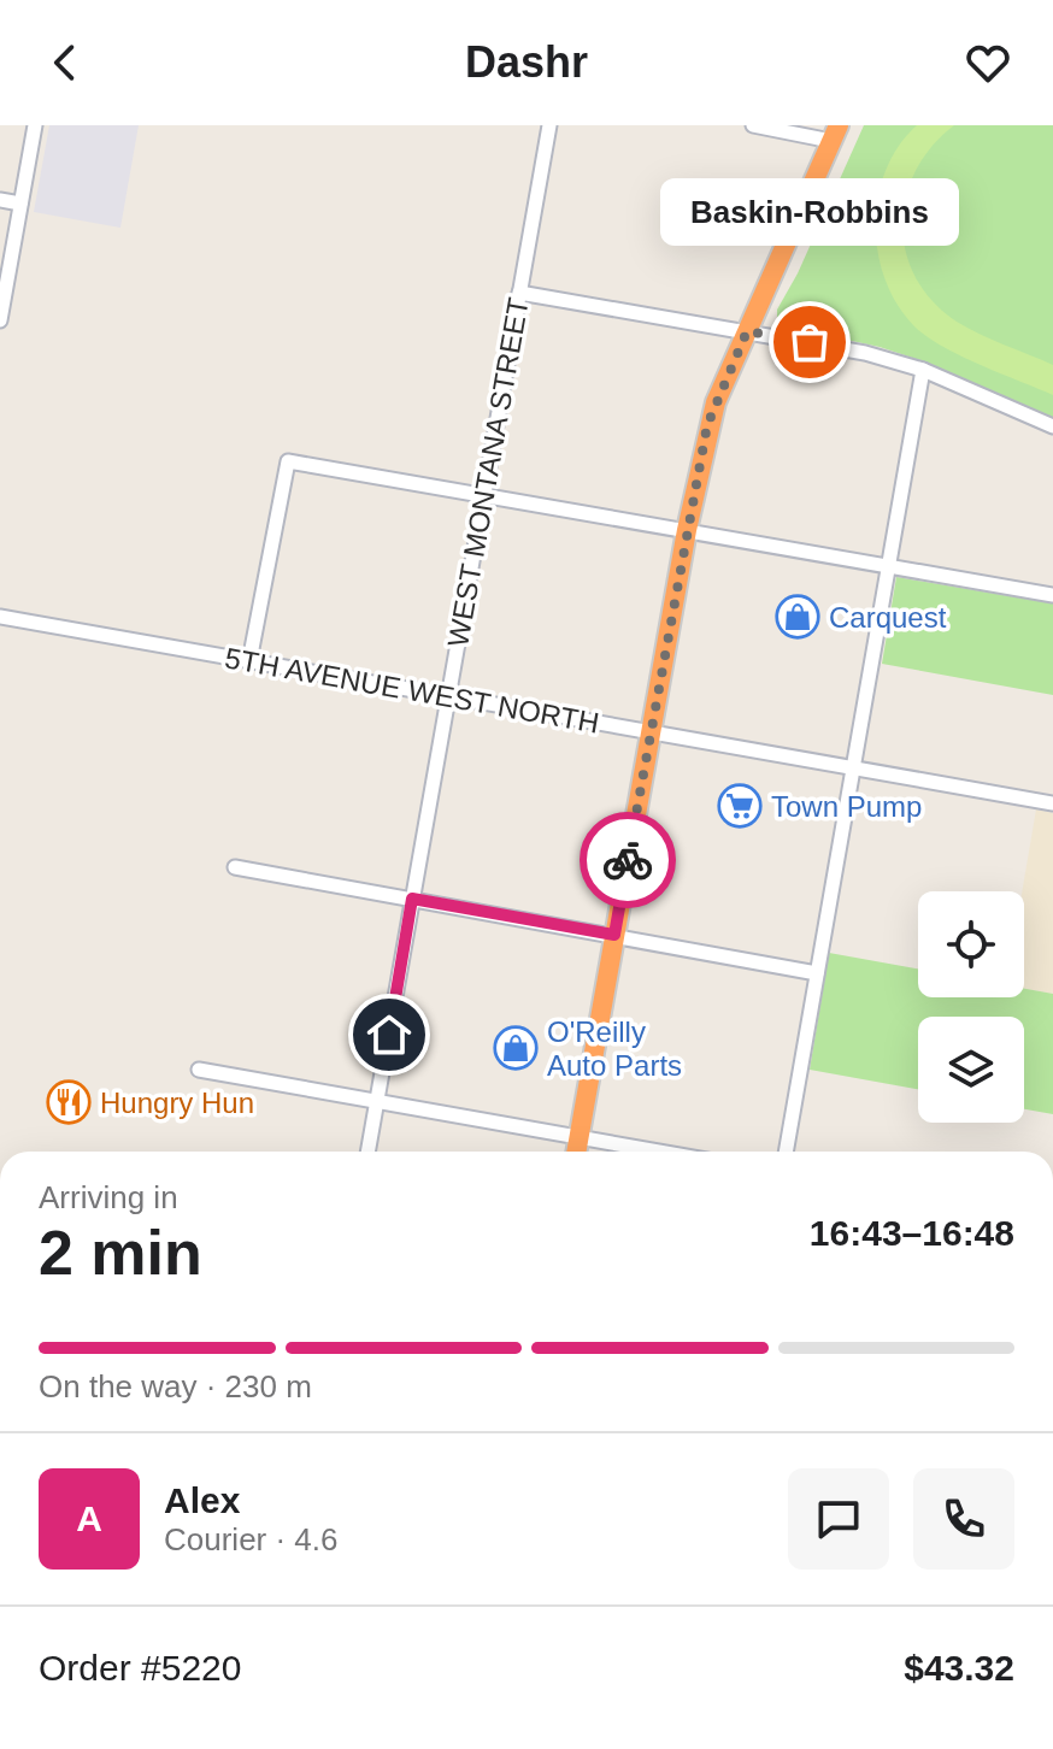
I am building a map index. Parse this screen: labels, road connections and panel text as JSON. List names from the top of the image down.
{
  "streets": {
    "street": ["WEST MONTANA STREET", "5TH AVENUE WEST NORTH"]
  },
  "crossings": [
    ["WEST MONTANA STREET", "5TH AVENUE WEST NORTH"]
  ],
  "places": {
    "other": ["Baskin-Robbins"],
    "shop": ["Carquest", "O'Reilly Auto Parts"],
    "supermarket": ["Town Pump"],
    "restaurant": ["Hungry Hun"]
  },
  "page": {
    "header": "Dashr",
    "bubble": "Baskin-Robbins",
    "heading": ["2 min", "Arriving in", "16:43–16:48"],
    "panel": [
      "Alex",
      "Courier · 4.6",
      "Order #5220",
      "$43.32"
    ],
    "bar": "On the way · 230 m",
    "round": "A"
  }
}
